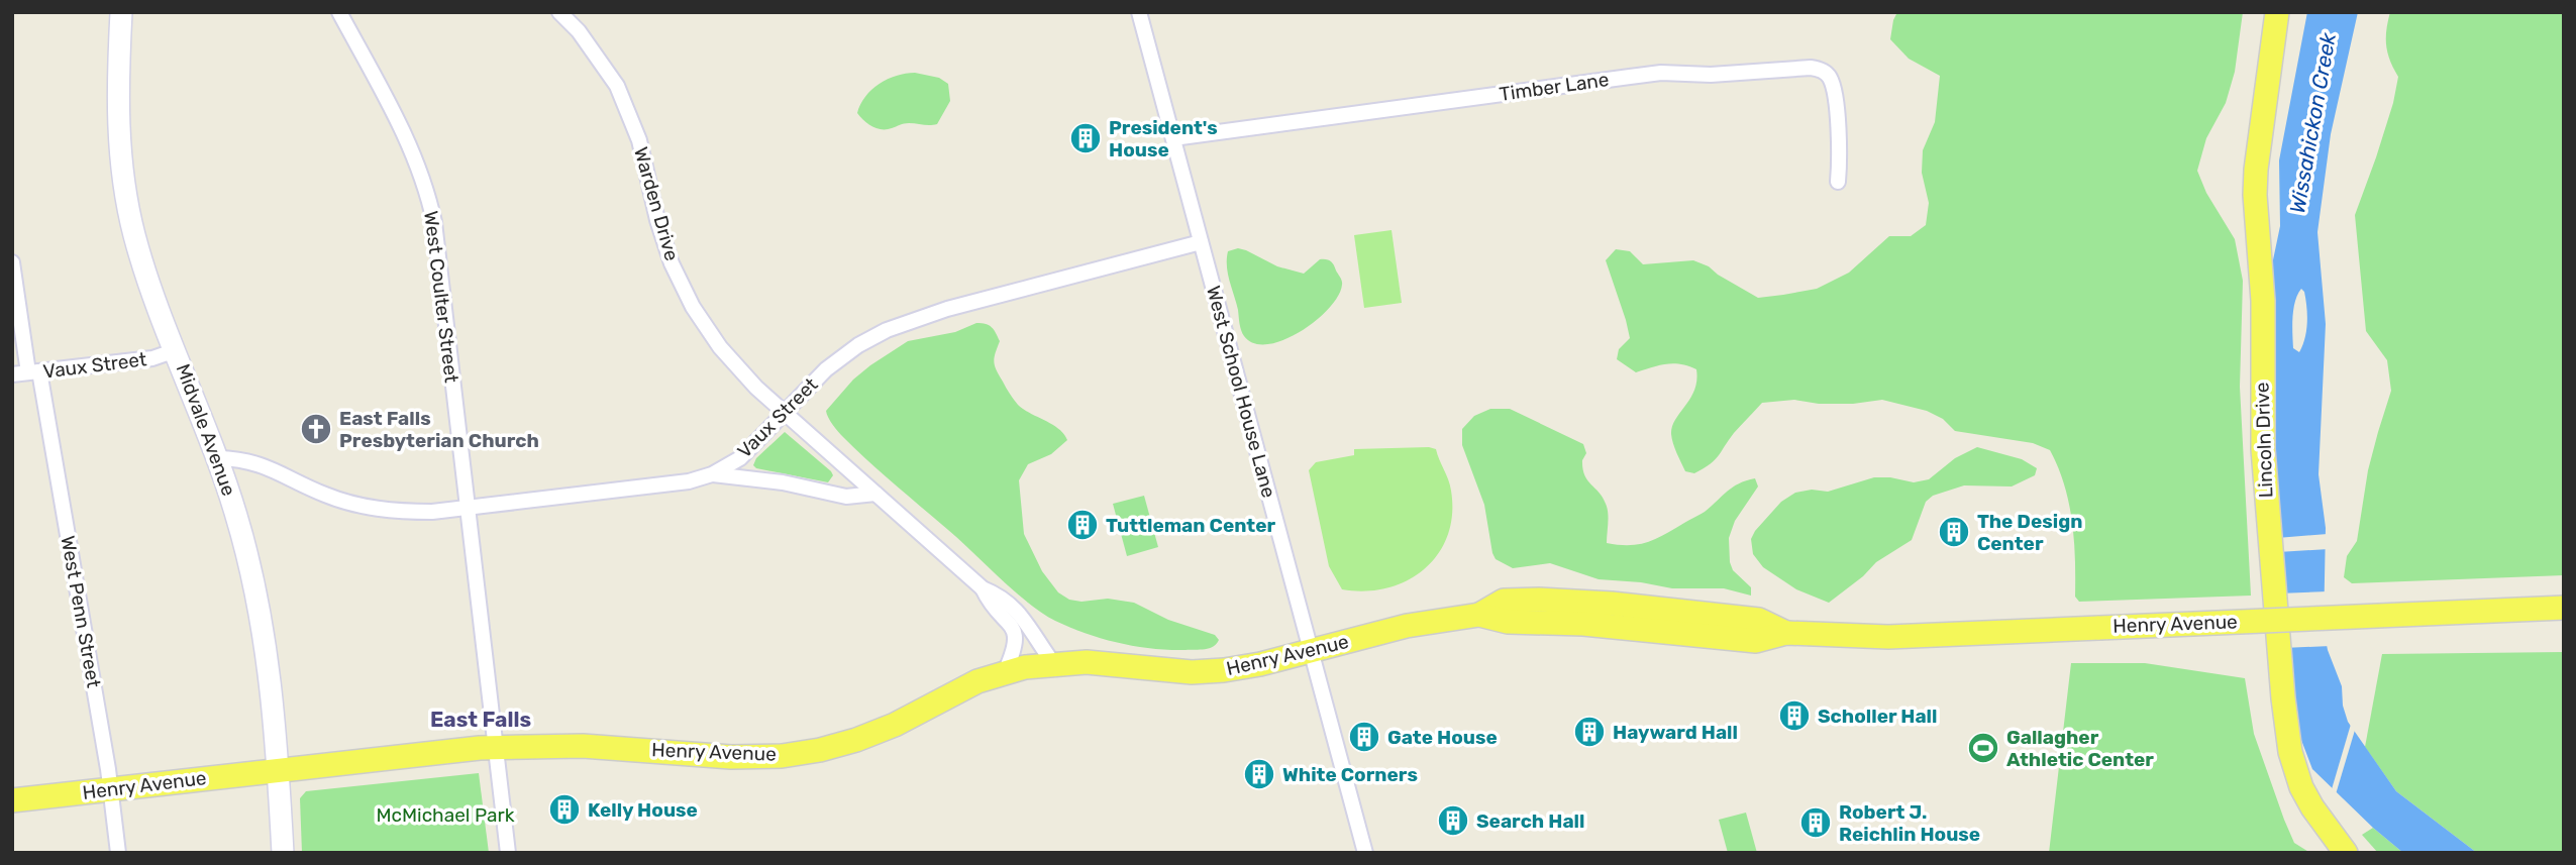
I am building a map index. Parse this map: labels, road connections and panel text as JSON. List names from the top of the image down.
{
  "streets": {
    "main road": ["Lincoln Drive", "Henry Avenue"],
    "street": [
      "Timber Lane",
      "Warden Drive",
      "West Coulter Street",
      "Vaux Street",
      "West School House Lane",
      "Midvale Avenue",
      "West Penn Street"
    ]
  },
  "crossings": [
    ["Timber Lane", "West School House Lane"],
    ["Warden Drive", "Vaux Street"],
    ["Warden Drive", "Henry Avenue"],
    ["West Coulter Street", "Vaux Street"],
    ["West Coulter Street", "Henry Avenue"],
    ["Vaux Street", "West School House Lane"],
    ["Vaux Street", "Midvale Avenue"],
    ["Vaux Street", "West Penn Street"],
    ["West School House Lane", "Henry Avenue"],
    ["Midvale Avenue", "Henry Avenue"],
    ["West Penn Street", "Henry Avenue"]
  ],
  "districts": ["East Falls"],
  "water": ["Wissahickon Creek"],
  "parks": ["McMichael Park"],
  "places": {
    "building": [
      "President's House",
      "Tuttleman Center",
      "The Design Center",
      "Scholler Hall",
      "Hayward Hall",
      "Gate House",
      "White Corners",
      "Kelly House",
      "Search Hall",
      "Robert J. Reichlin House"
    ],
    "church": ["East Falls Presbyterian Church"],
    "sports": ["Gallagher Athletic Center"]
  }
}
